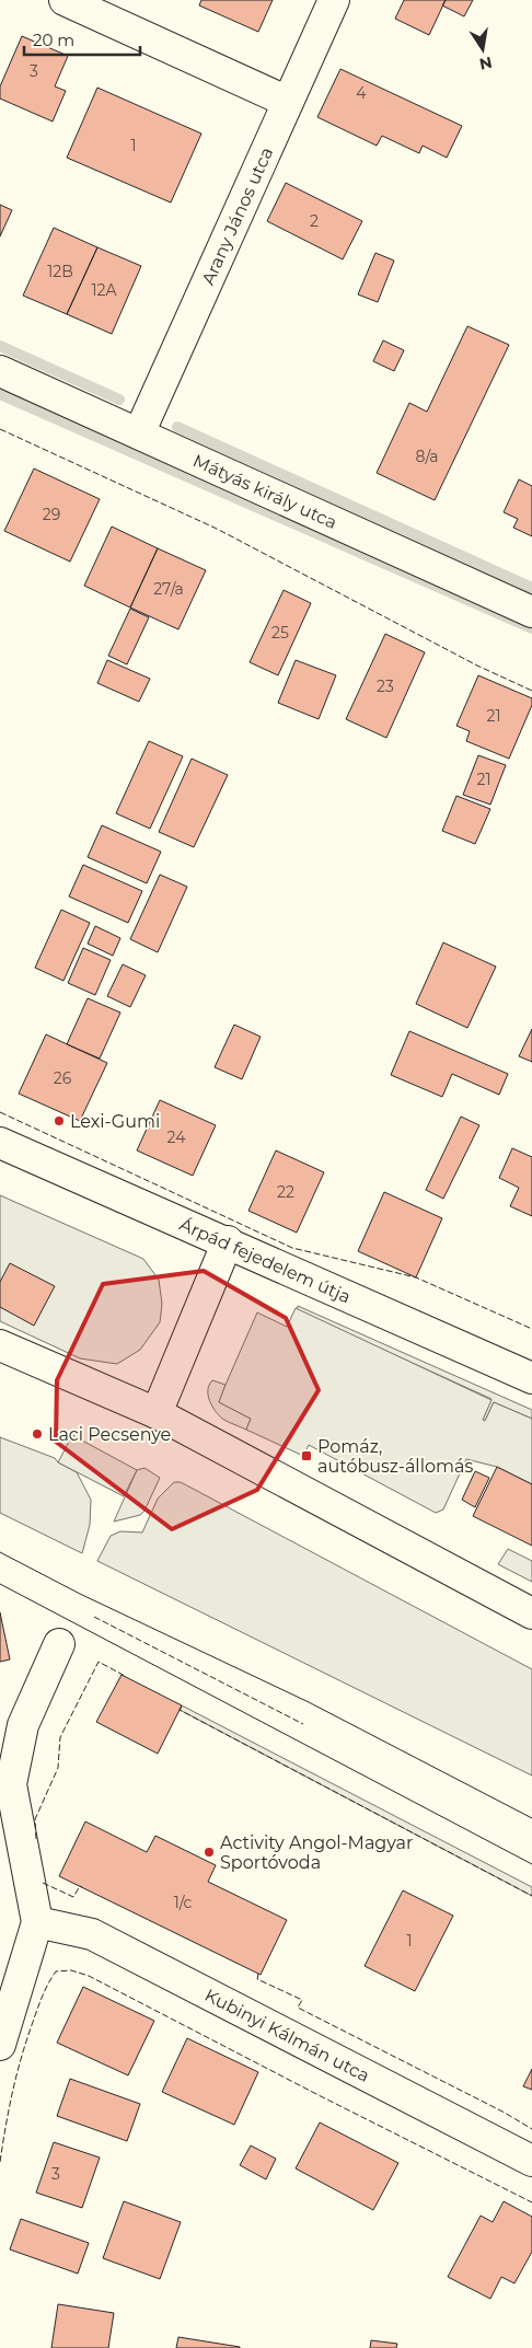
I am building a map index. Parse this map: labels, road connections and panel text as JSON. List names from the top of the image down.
{
  "streets": {
    "street": [
      "Arany János utca",
      "Mátyás király utca",
      "Árpád fejedelem útja",
      "Kubinyi Kálmán utca"
    ]
  },
  "crossings": [
    ["Arany János utca", "Mátyás király utca"]
  ],
  "places": {
    "other": ["Lexi-Gumi", "Laci Pecsenye", "Activity Angol-Magyar Sportóvoda"],
    "transit": ["Pomáz, autóbusz-állomás"]
  },
  "house_numbers": [
    "3",
    "4",
    "1",
    "2",
    "12B",
    "12A",
    "8/a",
    "29",
    "27/a",
    "25",
    "23",
    "21",
    "21",
    "26",
    "24",
    "22",
    "1/c",
    "1",
    "3"
  ],
  "scale_bar": "20 m",
  "north": "bottom"
}
